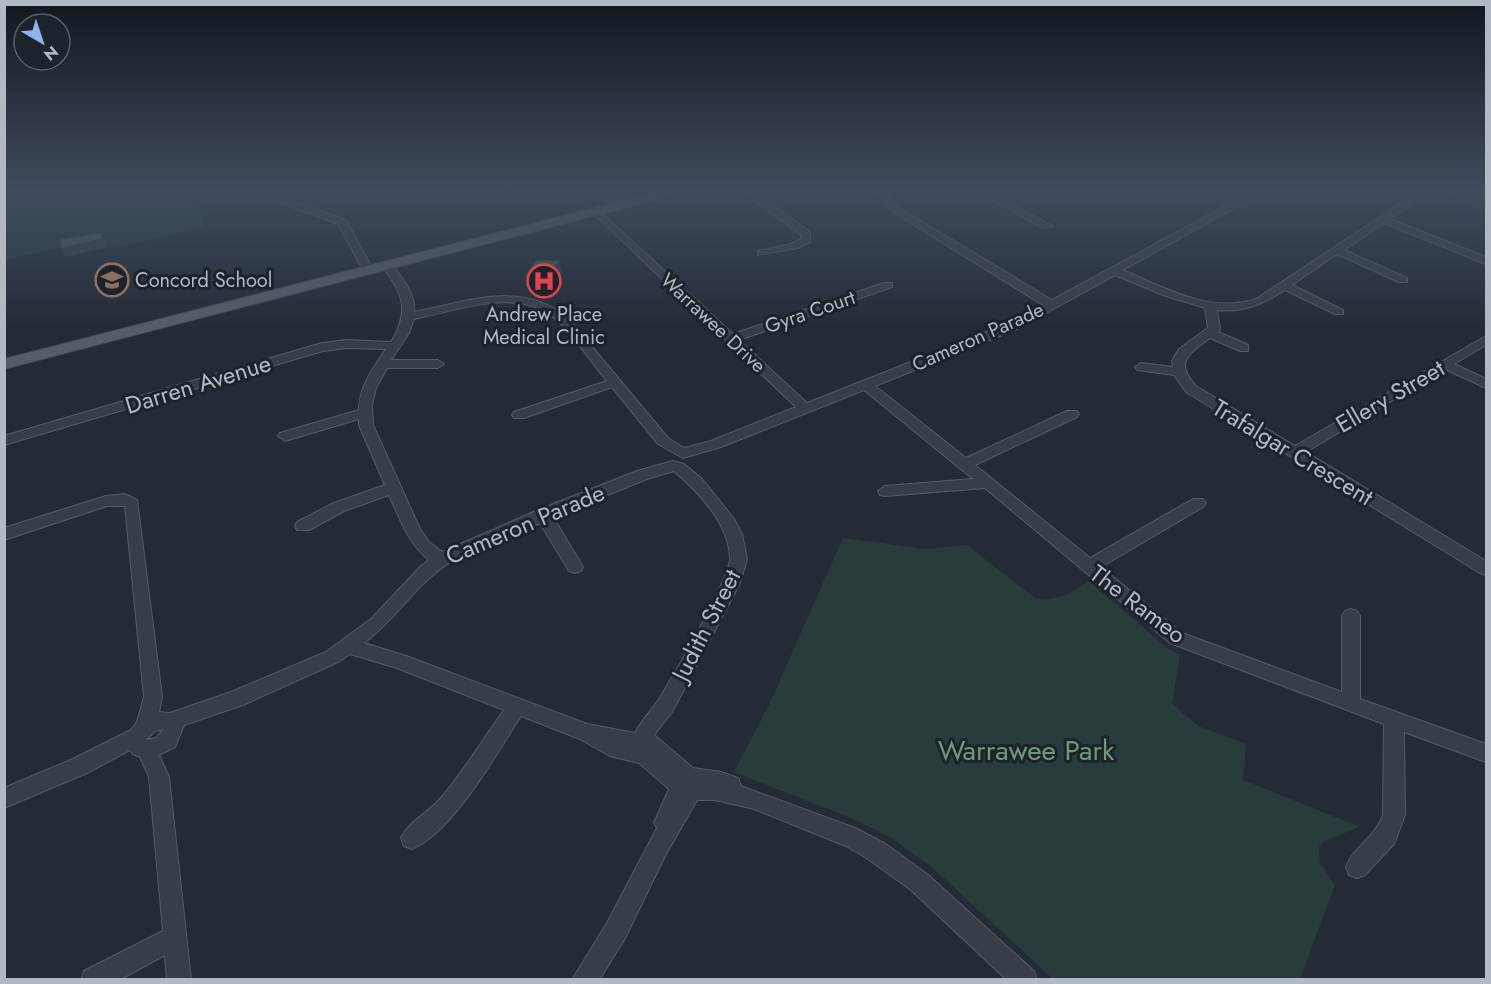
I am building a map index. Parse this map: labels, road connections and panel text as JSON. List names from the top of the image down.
{
  "streets": {
    "street": [
      "Gyra Court",
      "Warrawee Drive",
      "Cameron Parade",
      "Darren Avenue",
      "Ellery Street",
      "Trafalgar Crescent",
      "The Rameo",
      "Judith Street"
    ]
  },
  "crossings": [
    ["Gyra Court", "Warrawee Drive"],
    ["Warrawee Drive", "Cameron Parade"],
    ["Cameron Parade", "The Rameo"],
    ["Cameron Parade", "Judith Street"],
    ["Ellery Street", "Trafalgar Crescent"]
  ],
  "parks": ["Warrawee Park"],
  "places": {
    "school or university": ["Concord School"],
    "hospital": ["Andrew Place Medical Clinic"]
  },
  "north": "bottom right"
}
